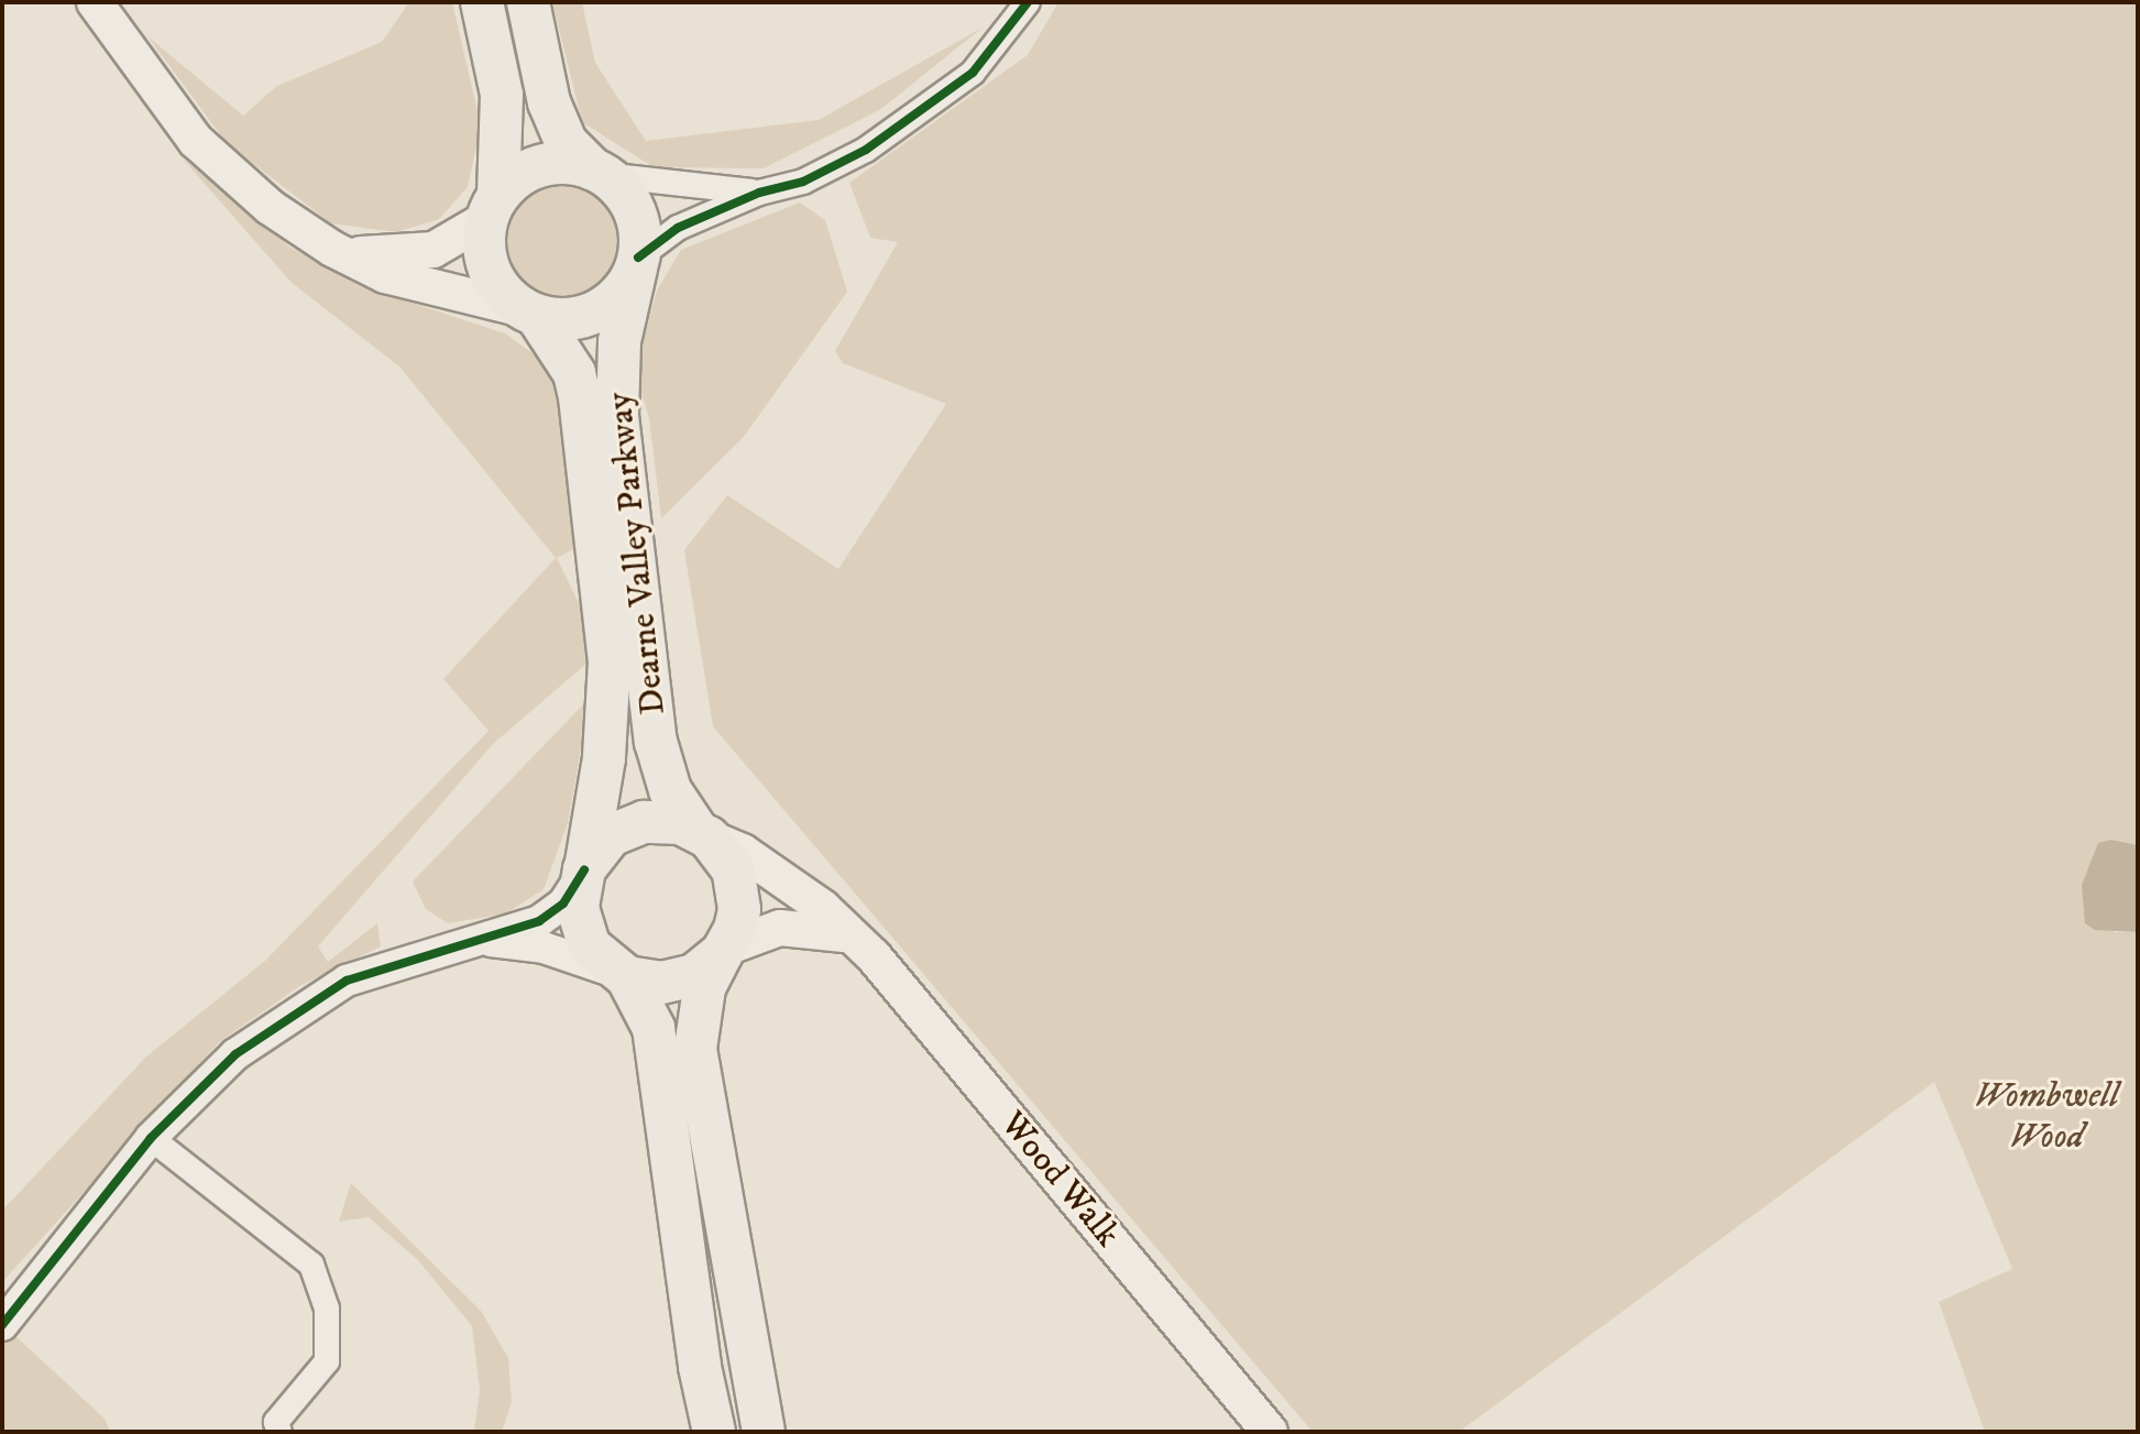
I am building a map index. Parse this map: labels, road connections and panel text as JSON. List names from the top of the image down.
{
  "streets": {
    "highway": ["Dearne Valley Parkway"],
    "main road": ["Wood Walk"]
  },
  "crossings": [
    ["Dearne Valley Parkway", "Wood Walk"]
  ],
  "parks": ["Wombwell Wood"]
}
